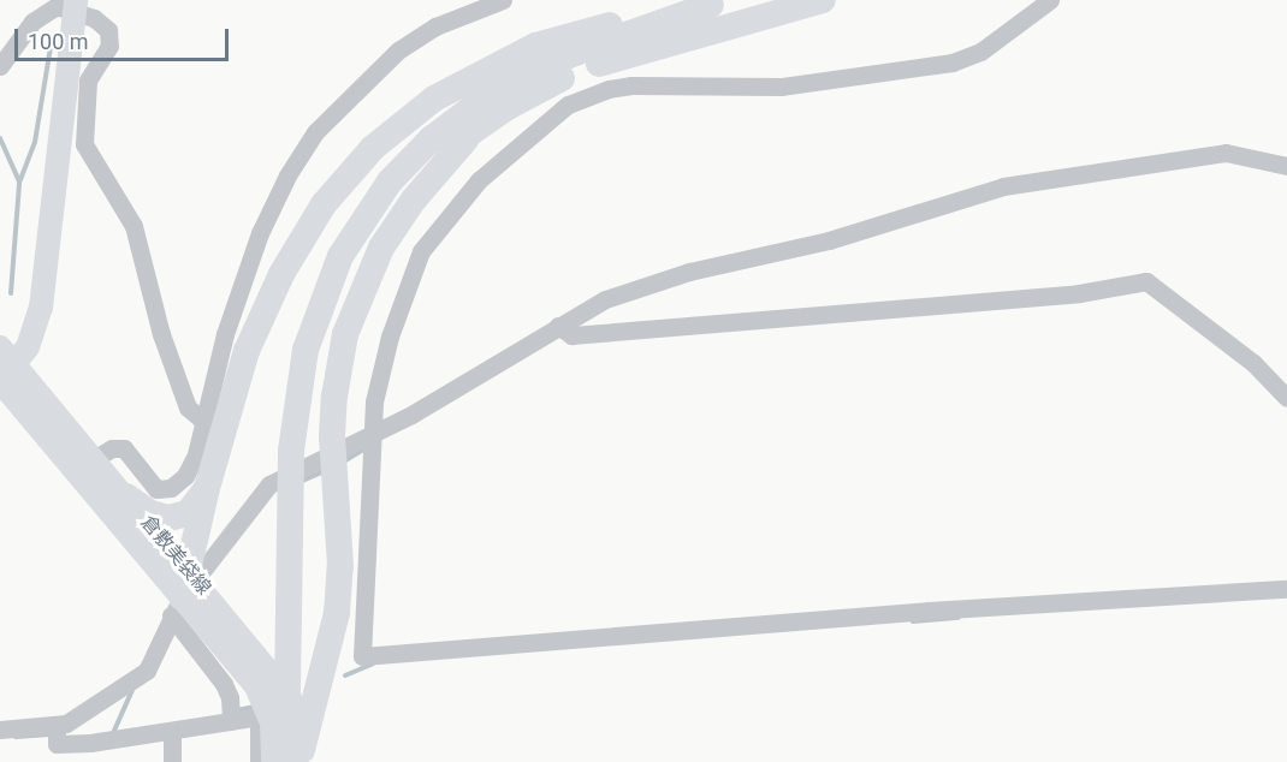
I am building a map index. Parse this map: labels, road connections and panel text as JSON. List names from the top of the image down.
{
  "streets": {
    "main road": ["倉敷美袋線"]
  },
  "scale_bar": "100 m"
}
